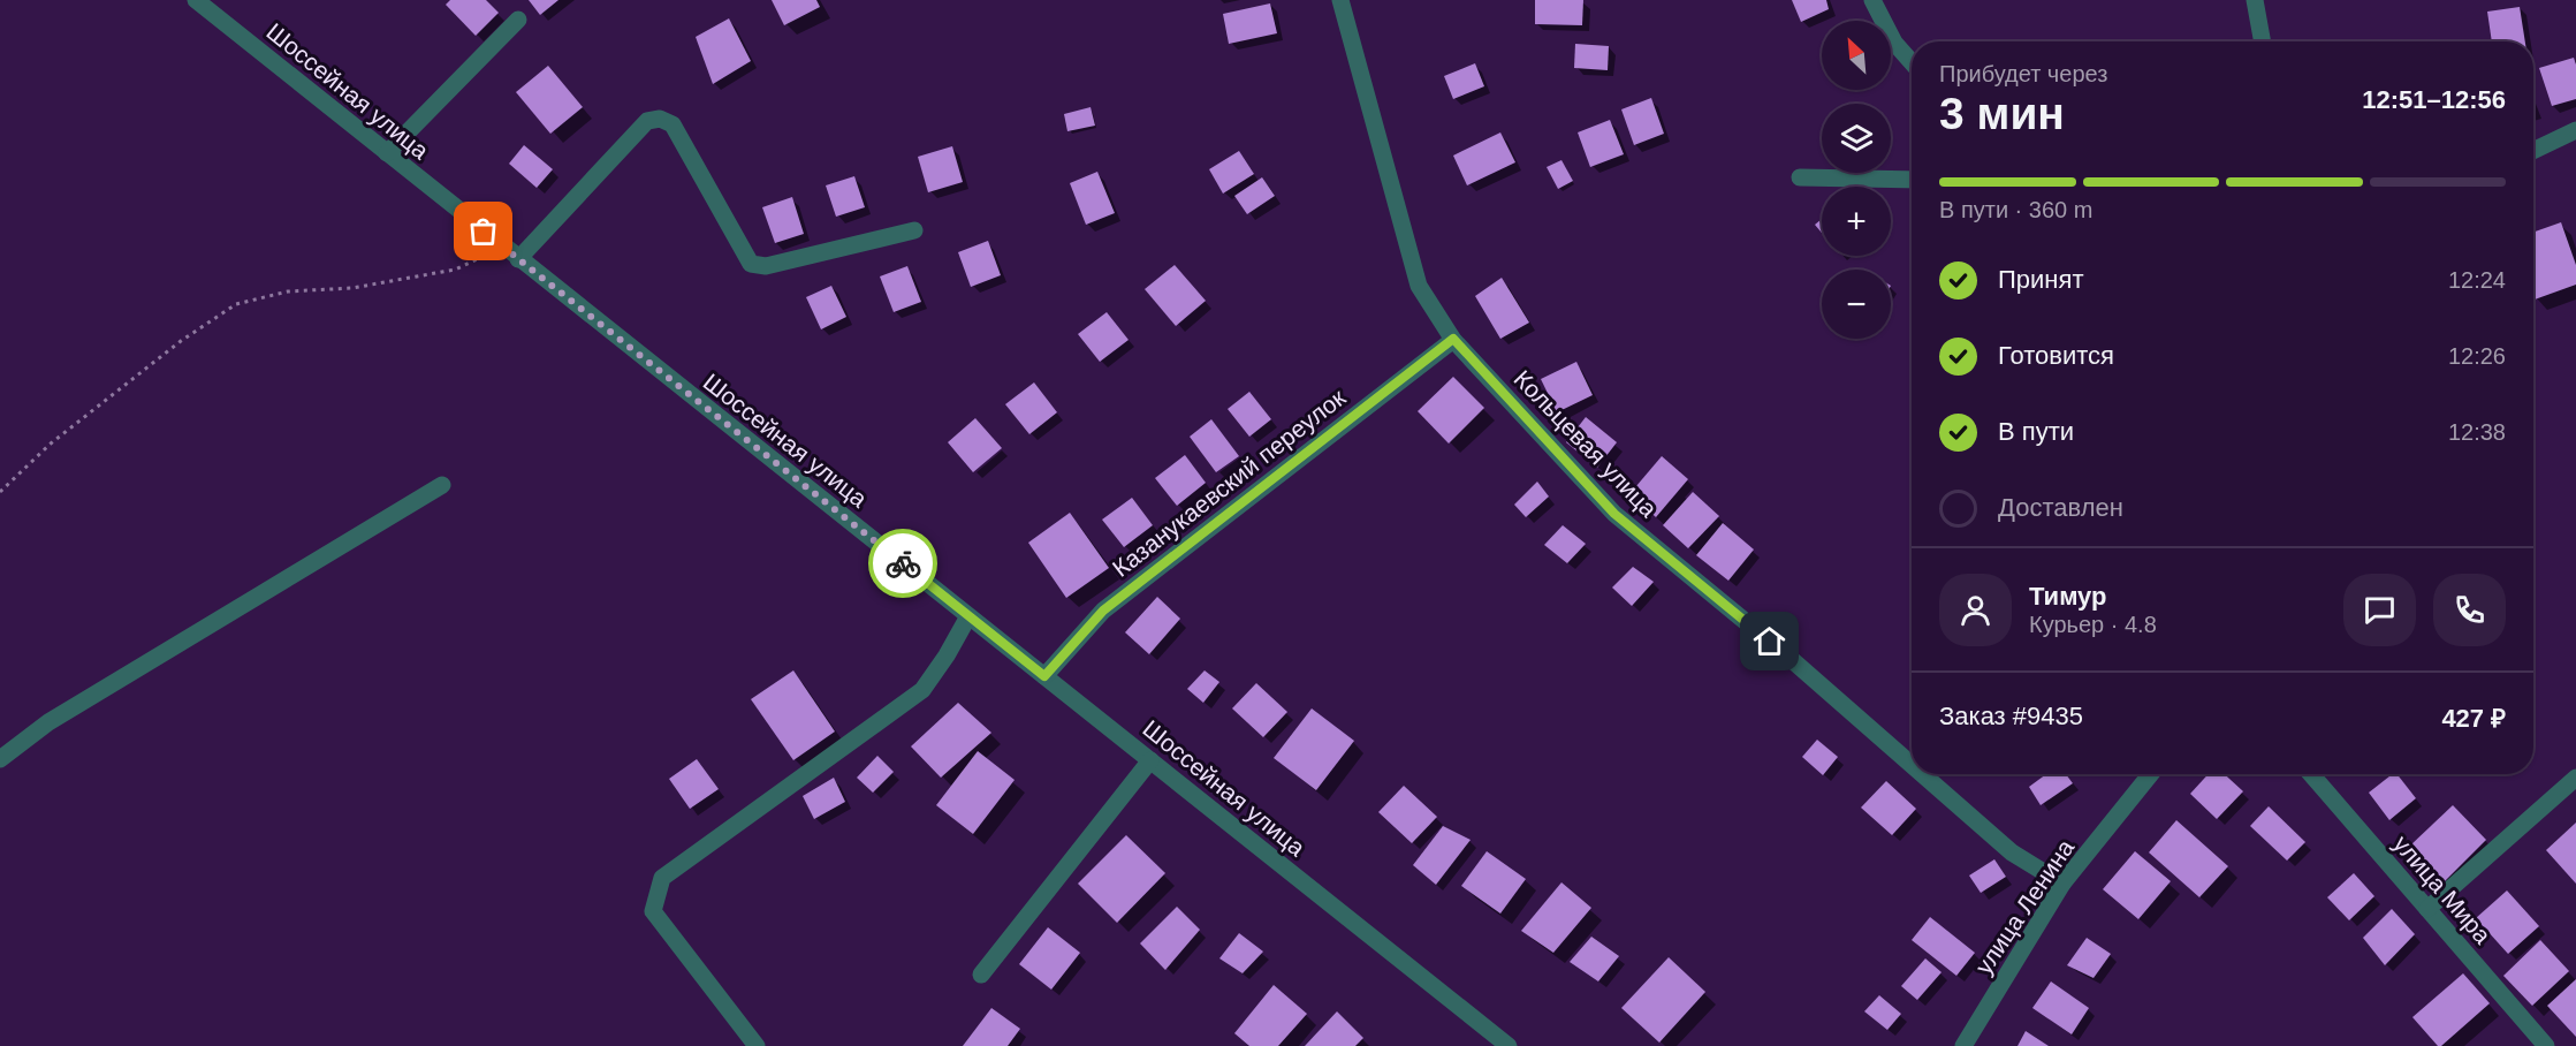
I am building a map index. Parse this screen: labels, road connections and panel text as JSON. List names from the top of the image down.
{
  "streets": {
    "street": [
      "Шоссейная улица",
      "Кольцевая улица",
      "Казанукаевский переулок",
      "улица Мира",
      "улица Ленина"
    ]
  },
  "crossings": [
    ["Шоссейная улица", "Казанукаевский переулок"],
    ["Кольцевая улица", "Казанукаевский переулок"],
    ["Кольцевая улица", "улица Ленина"]
  ],
  "north": "top left",
  "page": {
    "map_buttons": ["+", "−"],
    "heading": ["3 мин", "Прибудет через", "12:51–12:56"],
    "panel": [
      "Тимур",
      "Курьер · 4.8",
      "Заказ #9435",
      "427 ₽"
    ],
    "bar": "В пути · 360 m",
    "list": [
      ["Принят", "12:24"],
      ["Готовится", "12:26"],
      ["В пути", "12:38"],
      "Доставлен"
    ]
  }
}
